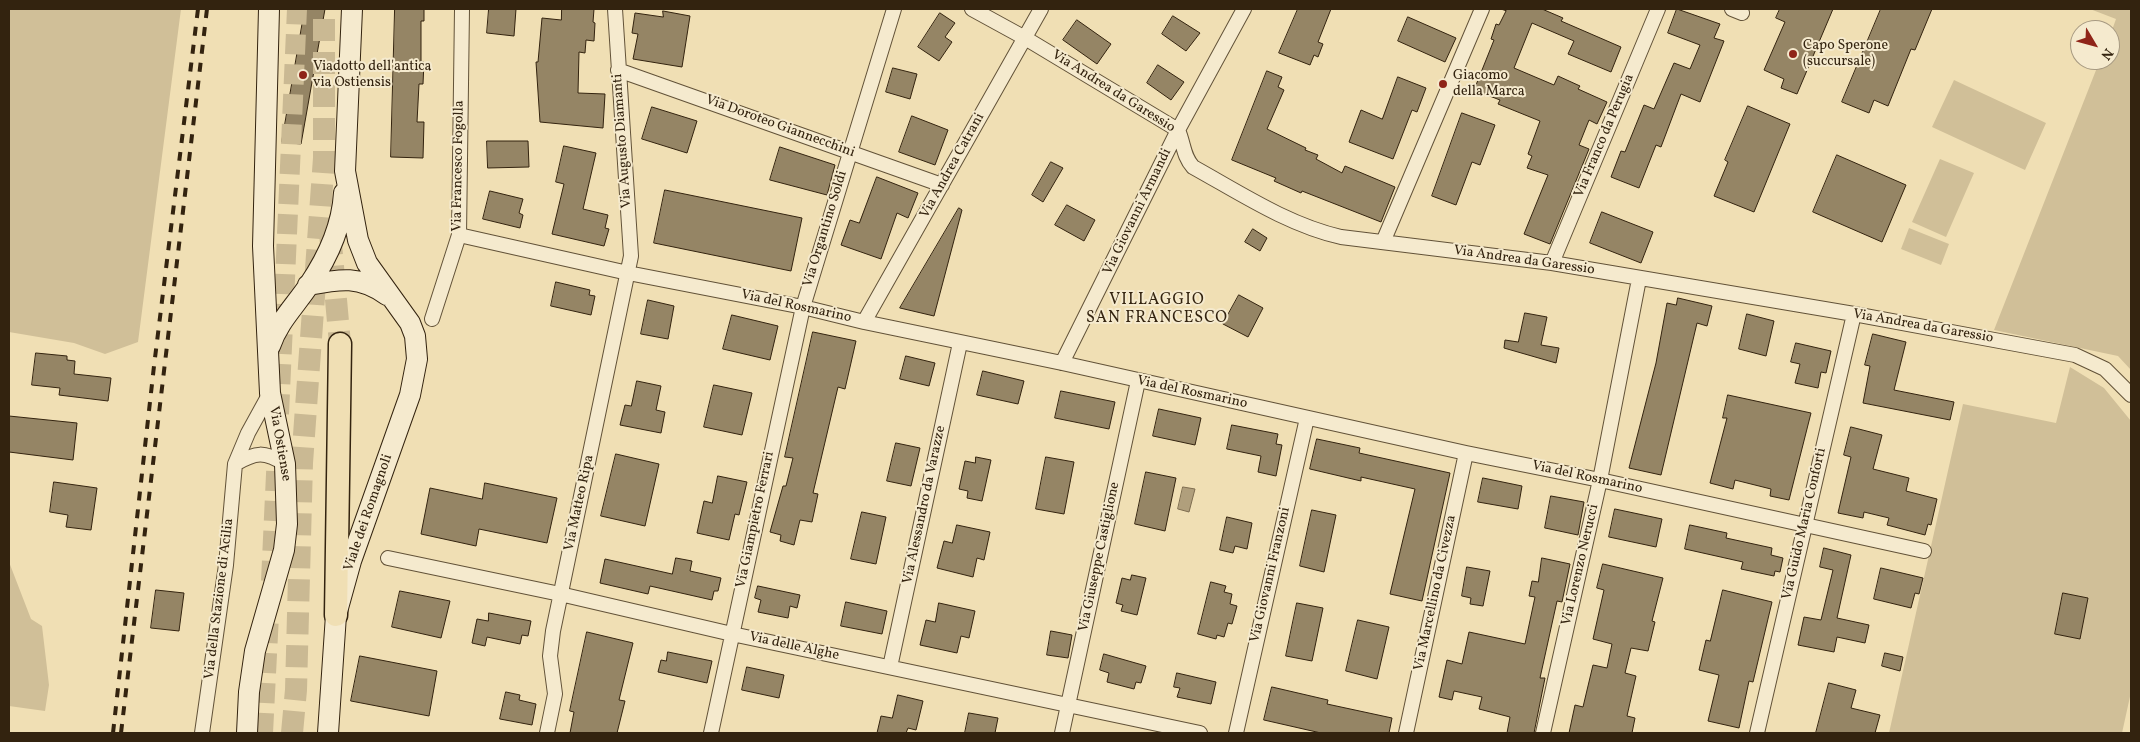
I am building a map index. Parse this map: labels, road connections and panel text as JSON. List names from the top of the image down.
{
  "streets": {
    "main road": ["Via Ostiense", "Viale dei Romagnoli"],
    "street": [
      "Via Andrea da Garessio",
      "Via Doroteo Giannecchini",
      "Via Franco da Perugia",
      "Via Augusto Diamanti",
      "Via Francesco Fogolla",
      "Via Andrea Catrani",
      "Via Giovanni Armandi",
      "Via Organtino Soldi",
      "Via del Rosmarino",
      "Via Matteo Ripa",
      "Via Alessandro da Varazze",
      "Via Giampietro Ferrari",
      "Via Guido Maria Conforti",
      "Via Giuseppe Castiglione",
      "Via Lorenzo Nerucci",
      "Via Giovanni Franzoni",
      "Via Marcellino da Civezza",
      "Via della Stazione di Acilia",
      "Via delle Alghe"
    ]
  },
  "crossings": [
    ["Via Andrea da Garessio", "Via Franco da Perugia"],
    ["Via Andrea da Garessio", "Via Andrea Catrani"],
    ["Via Andrea da Garessio", "Via Giovanni Armandi"],
    ["Via Andrea da Garessio", "Via Guido Maria Conforti"],
    ["Via Andrea da Garessio", "Via Lorenzo Nerucci"],
    ["Via Doroteo Giannecchini", "Via Augusto Diamanti"],
    ["Via Doroteo Giannecchini", "Via Andrea Catrani"],
    ["Via Doroteo Giannecchini", "Via Organtino Soldi"],
    ["Via Augusto Diamanti", "Via del Rosmarino"],
    ["Via Augusto Diamanti", "Via Matteo Ripa"],
    ["Via Francesco Fogolla", "Via del Rosmarino"],
    ["Via Andrea Catrani", "Via del Rosmarino"],
    ["Via Giovanni Armandi", "Via del Rosmarino"],
    ["Via Organtino Soldi", "Via del Rosmarino"],
    ["Via Organtino Soldi", "Via Giampietro Ferrari"],
    ["Via del Rosmarino", "Via Matteo Ripa"],
    ["Via del Rosmarino", "Via Alessandro da Varazze"],
    ["Via del Rosmarino", "Via Giampietro Ferrari"],
    ["Via del Rosmarino", "Via Guido Maria Conforti"],
    ["Via del Rosmarino", "Via Giuseppe Castiglione"],
    ["Via del Rosmarino", "Via Lorenzo Nerucci"],
    ["Via del Rosmarino", "Via Giovanni Franzoni"],
    ["Via del Rosmarino", "Via Marcellino da Civezza"],
    ["Via Ostiense", "Viale dei Romagnoli"],
    ["Via Ostiense", "Via della Stazione di Acilia"],
    ["Via Matteo Ripa", "Via delle Alghe"],
    ["Via Alessandro da Varazze", "Via delle Alghe"],
    ["Via Giampietro Ferrari", "Via delle Alghe"],
    ["Via Giuseppe Castiglione", "Via delle Alghe"]
  ],
  "districts": ["VILLAGGIO SAN FRANCESCO"],
  "places": ["Capo Sperone (succursale)", "Viadotto dell'antica via Ostiensis", "Giacomo della Marca"],
  "north": "bottom right"
}
